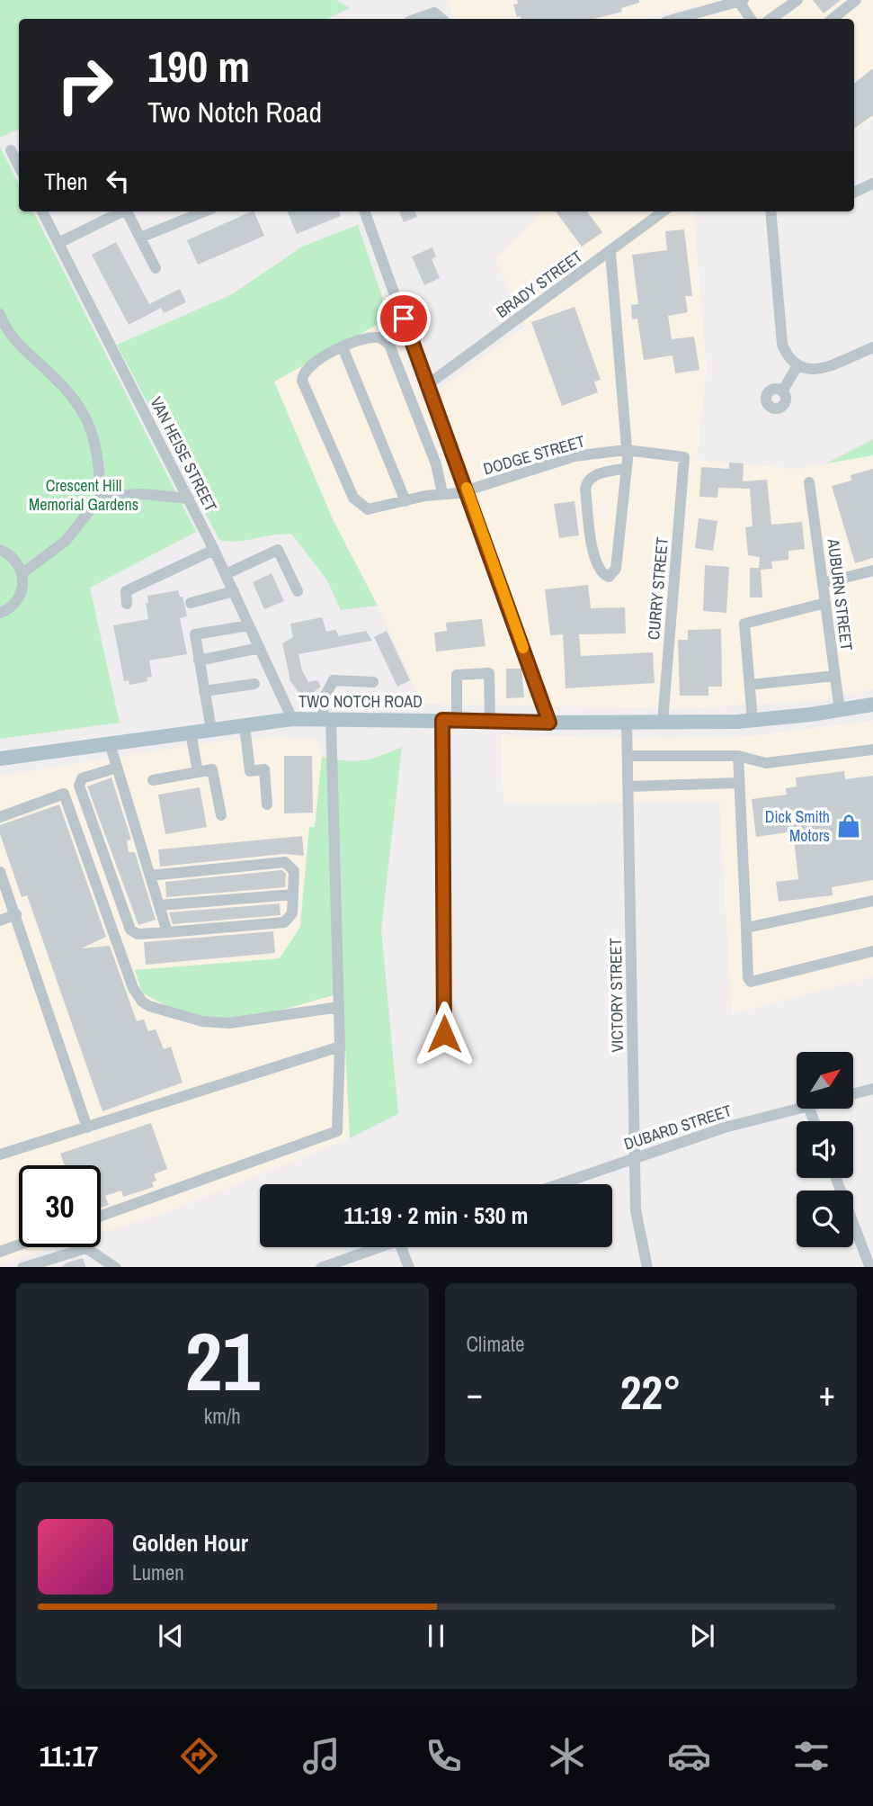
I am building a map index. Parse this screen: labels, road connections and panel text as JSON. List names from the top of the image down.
{
  "streets": {
    "main road": ["TWO NOTCH ROAD"],
    "street": [
      "BRADY STREET",
      "VAN HEISE STREET",
      "DODGE STREET",
      "CURRY STREET",
      "AUBURN STREET",
      "VICTORY STREET",
      "DUBARD STREET"
    ]
  },
  "crossings": [
    ["VAN HEISE STREET", "TWO NOTCH ROAD"],
    ["DODGE STREET", "CURRY STREET"],
    ["CURRY STREET", "TWO NOTCH ROAD"],
    ["AUBURN STREET", "TWO NOTCH ROAD"],
    ["TWO NOTCH ROAD", "VICTORY STREET"],
    ["VICTORY STREET", "DUBARD STREET"]
  ],
  "parks": ["Crescent Hill Memorial Gardens"],
  "places": {
    "shop": ["Dick Smith Motors"]
  },
  "north": "top right",
  "page": {
    "turn": ["190 m", "Two Notch Road"],
    "then": "Then",
    "limit": "30",
    "trip": "11:19 · 2 min · 530 m",
    "tile": [
      ["21", "km/h"],
      "Climate"
    ],
    "heat": ["−", "22°", "+"],
    "song": ["Golden Hour", "Lumen"],
    "tabs": "11:17"
  }
}
